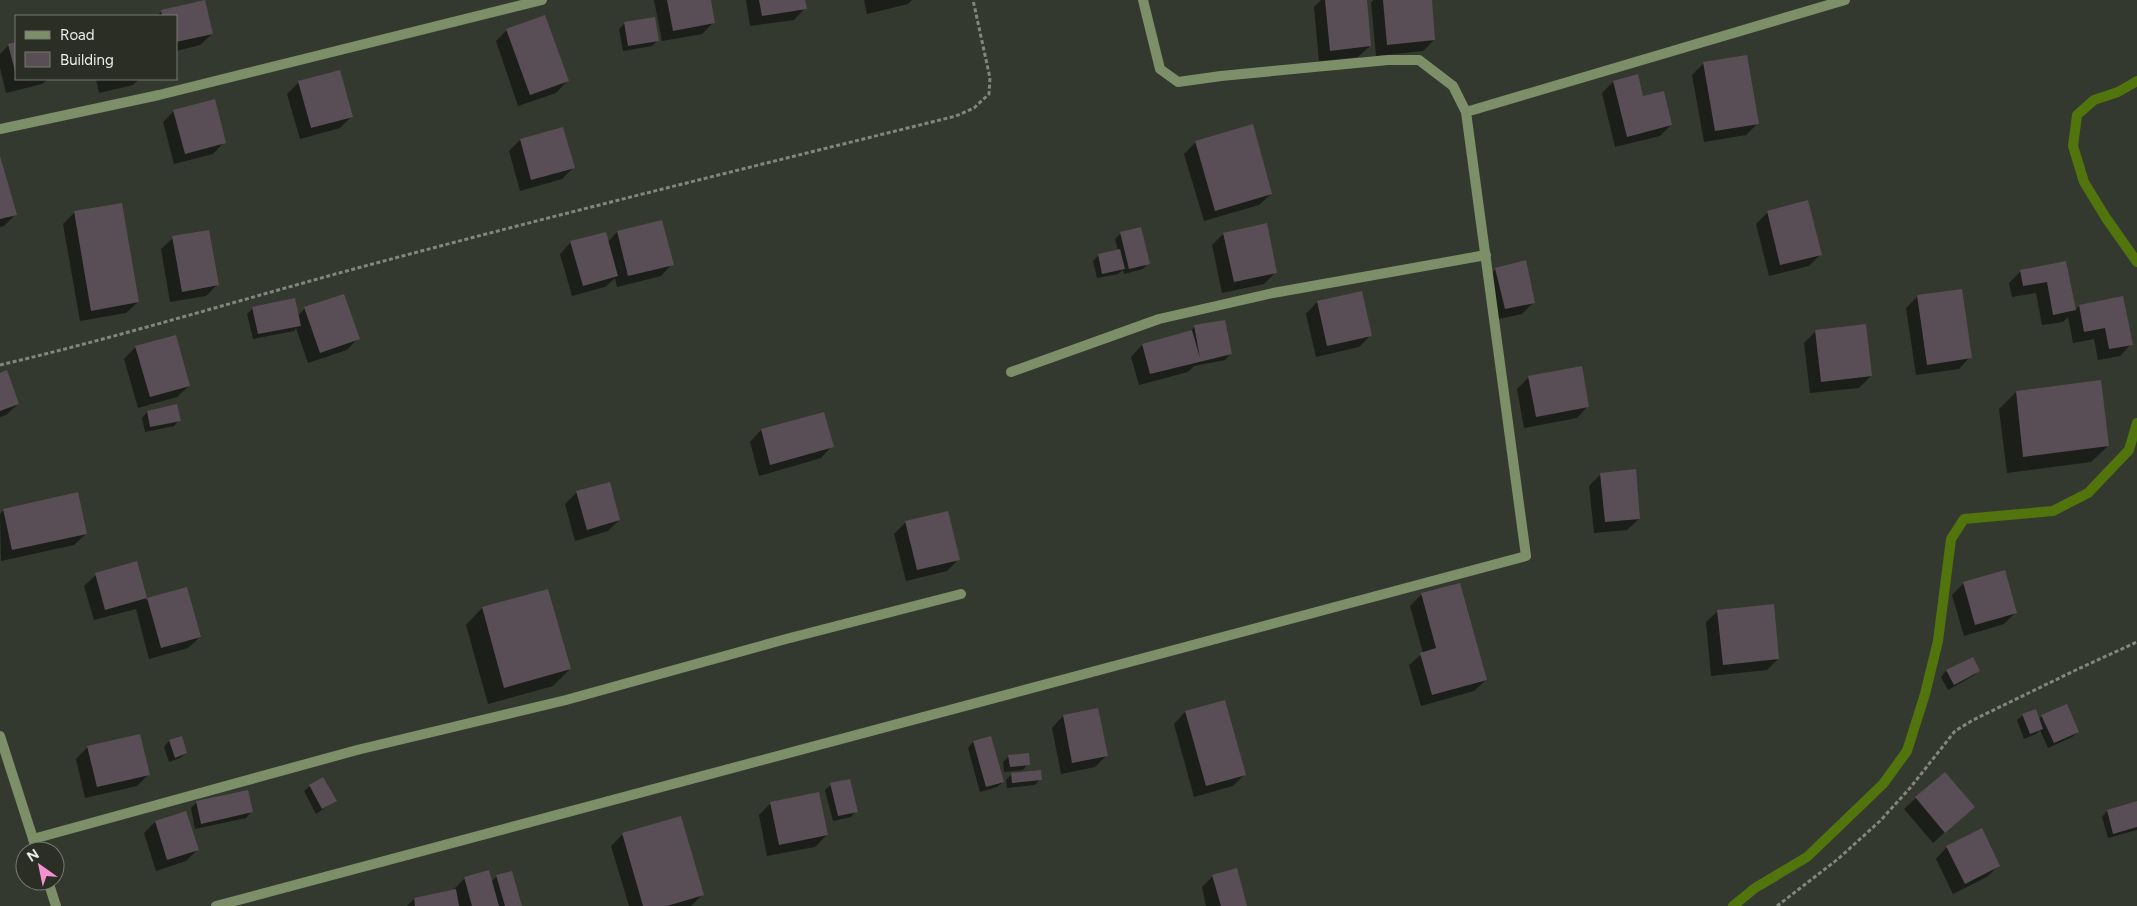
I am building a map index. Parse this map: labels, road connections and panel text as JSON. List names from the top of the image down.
{
  "legend": ["Road", "Building"],
  "north": "top left"
}
